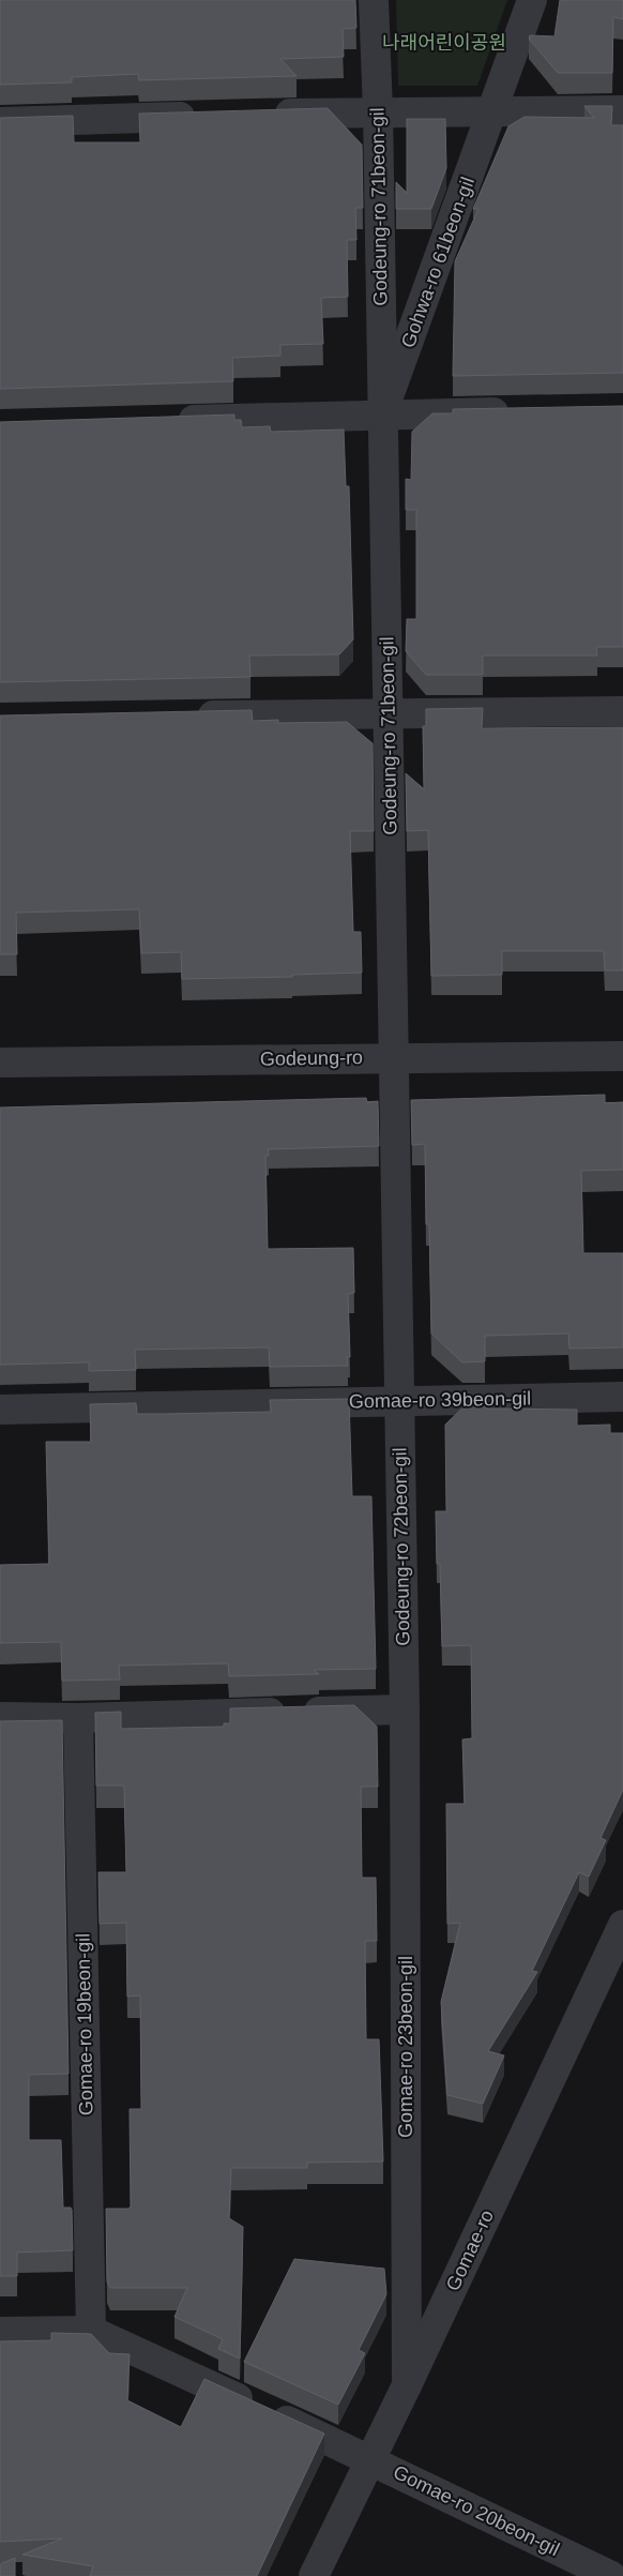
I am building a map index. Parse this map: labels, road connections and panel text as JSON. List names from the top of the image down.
{
  "streets": {
    "street": [
      "Godeung-ro 71beon-gil",
      "Gohwa-ro 61beon-gil",
      "Godeung-ro",
      "Gomae-ro 39beon-gil",
      "Godeung-ro 72beon-gil",
      "Gomae-ro 19beon-gil",
      "Gomae-ro 23beon-gil",
      "Gomae-ro",
      "Gomae-ro 20beon-gil"
    ]
  },
  "crossings": [
    ["Godeung-ro 71beon-gil", "Gohwa-ro 61beon-gil"],
    ["Godeung-ro 71beon-gil", "Godeung-ro"],
    ["Godeung-ro 71beon-gil", "Godeung-ro 72beon-gil"],
    ["Godeung-ro", "Godeung-ro 72beon-gil"],
    ["Gomae-ro 39beon-gil", "Godeung-ro 72beon-gil"],
    ["Godeung-ro 72beon-gil", "Gomae-ro 23beon-gil"],
    ["Gomae-ro 23beon-gil", "Gomae-ro"],
    ["Gomae-ro", "Gomae-ro 20beon-gil"]
  ],
  "parks": ["나래어린이공원"]
}
